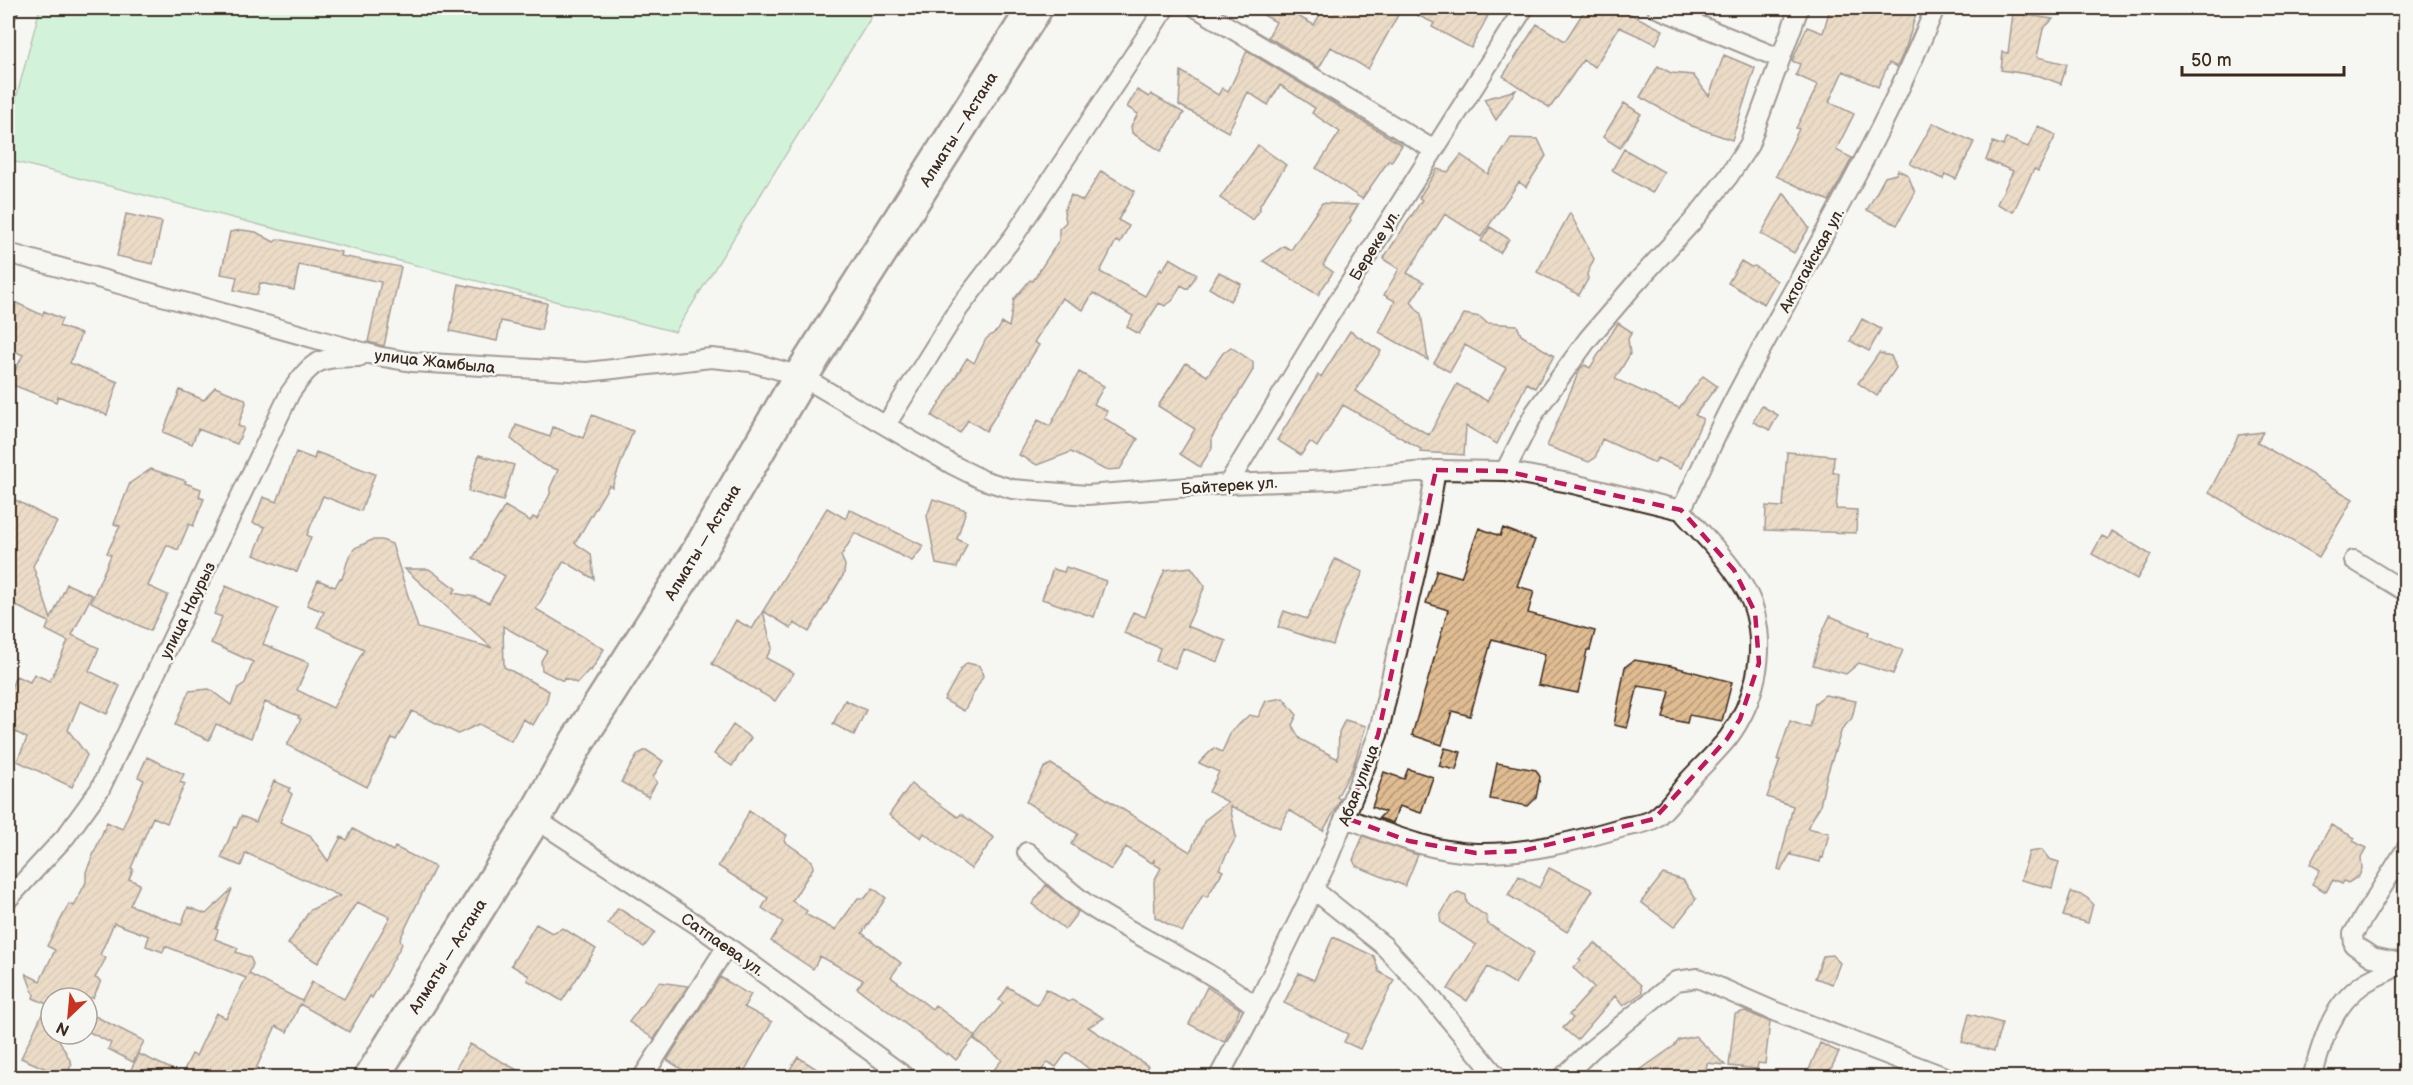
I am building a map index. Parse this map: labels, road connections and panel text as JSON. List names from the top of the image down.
{
  "streets": {
    "highway": ["Алматы — Астана"],
    "street": [
      "Береке ул.",
      "Актогайская ул.",
      "улица Жамбыла",
      "Байтерек ул.",
      "улица Наурыз",
      "Абая улица",
      "Сатпаева ул."
    ]
  },
  "crossings": [
    ["Алматы — Астана", "улица Жамбыла"],
    ["Алматы — Астана", "Байтерек ул."],
    ["Алматы — Астана", "Сатпаева ул."],
    ["Береке ул.", "Байтерек ул."],
    ["Актогайская ул.", "Байтерек ул."],
    ["улица Жамбыла", "Байтерек ул."],
    ["улица Жамбыла", "улица Наурыз"],
    ["Байтерек ул.", "Абая улица"]
  ],
  "scale_bar": "50 m",
  "north": "bottom left"
}
